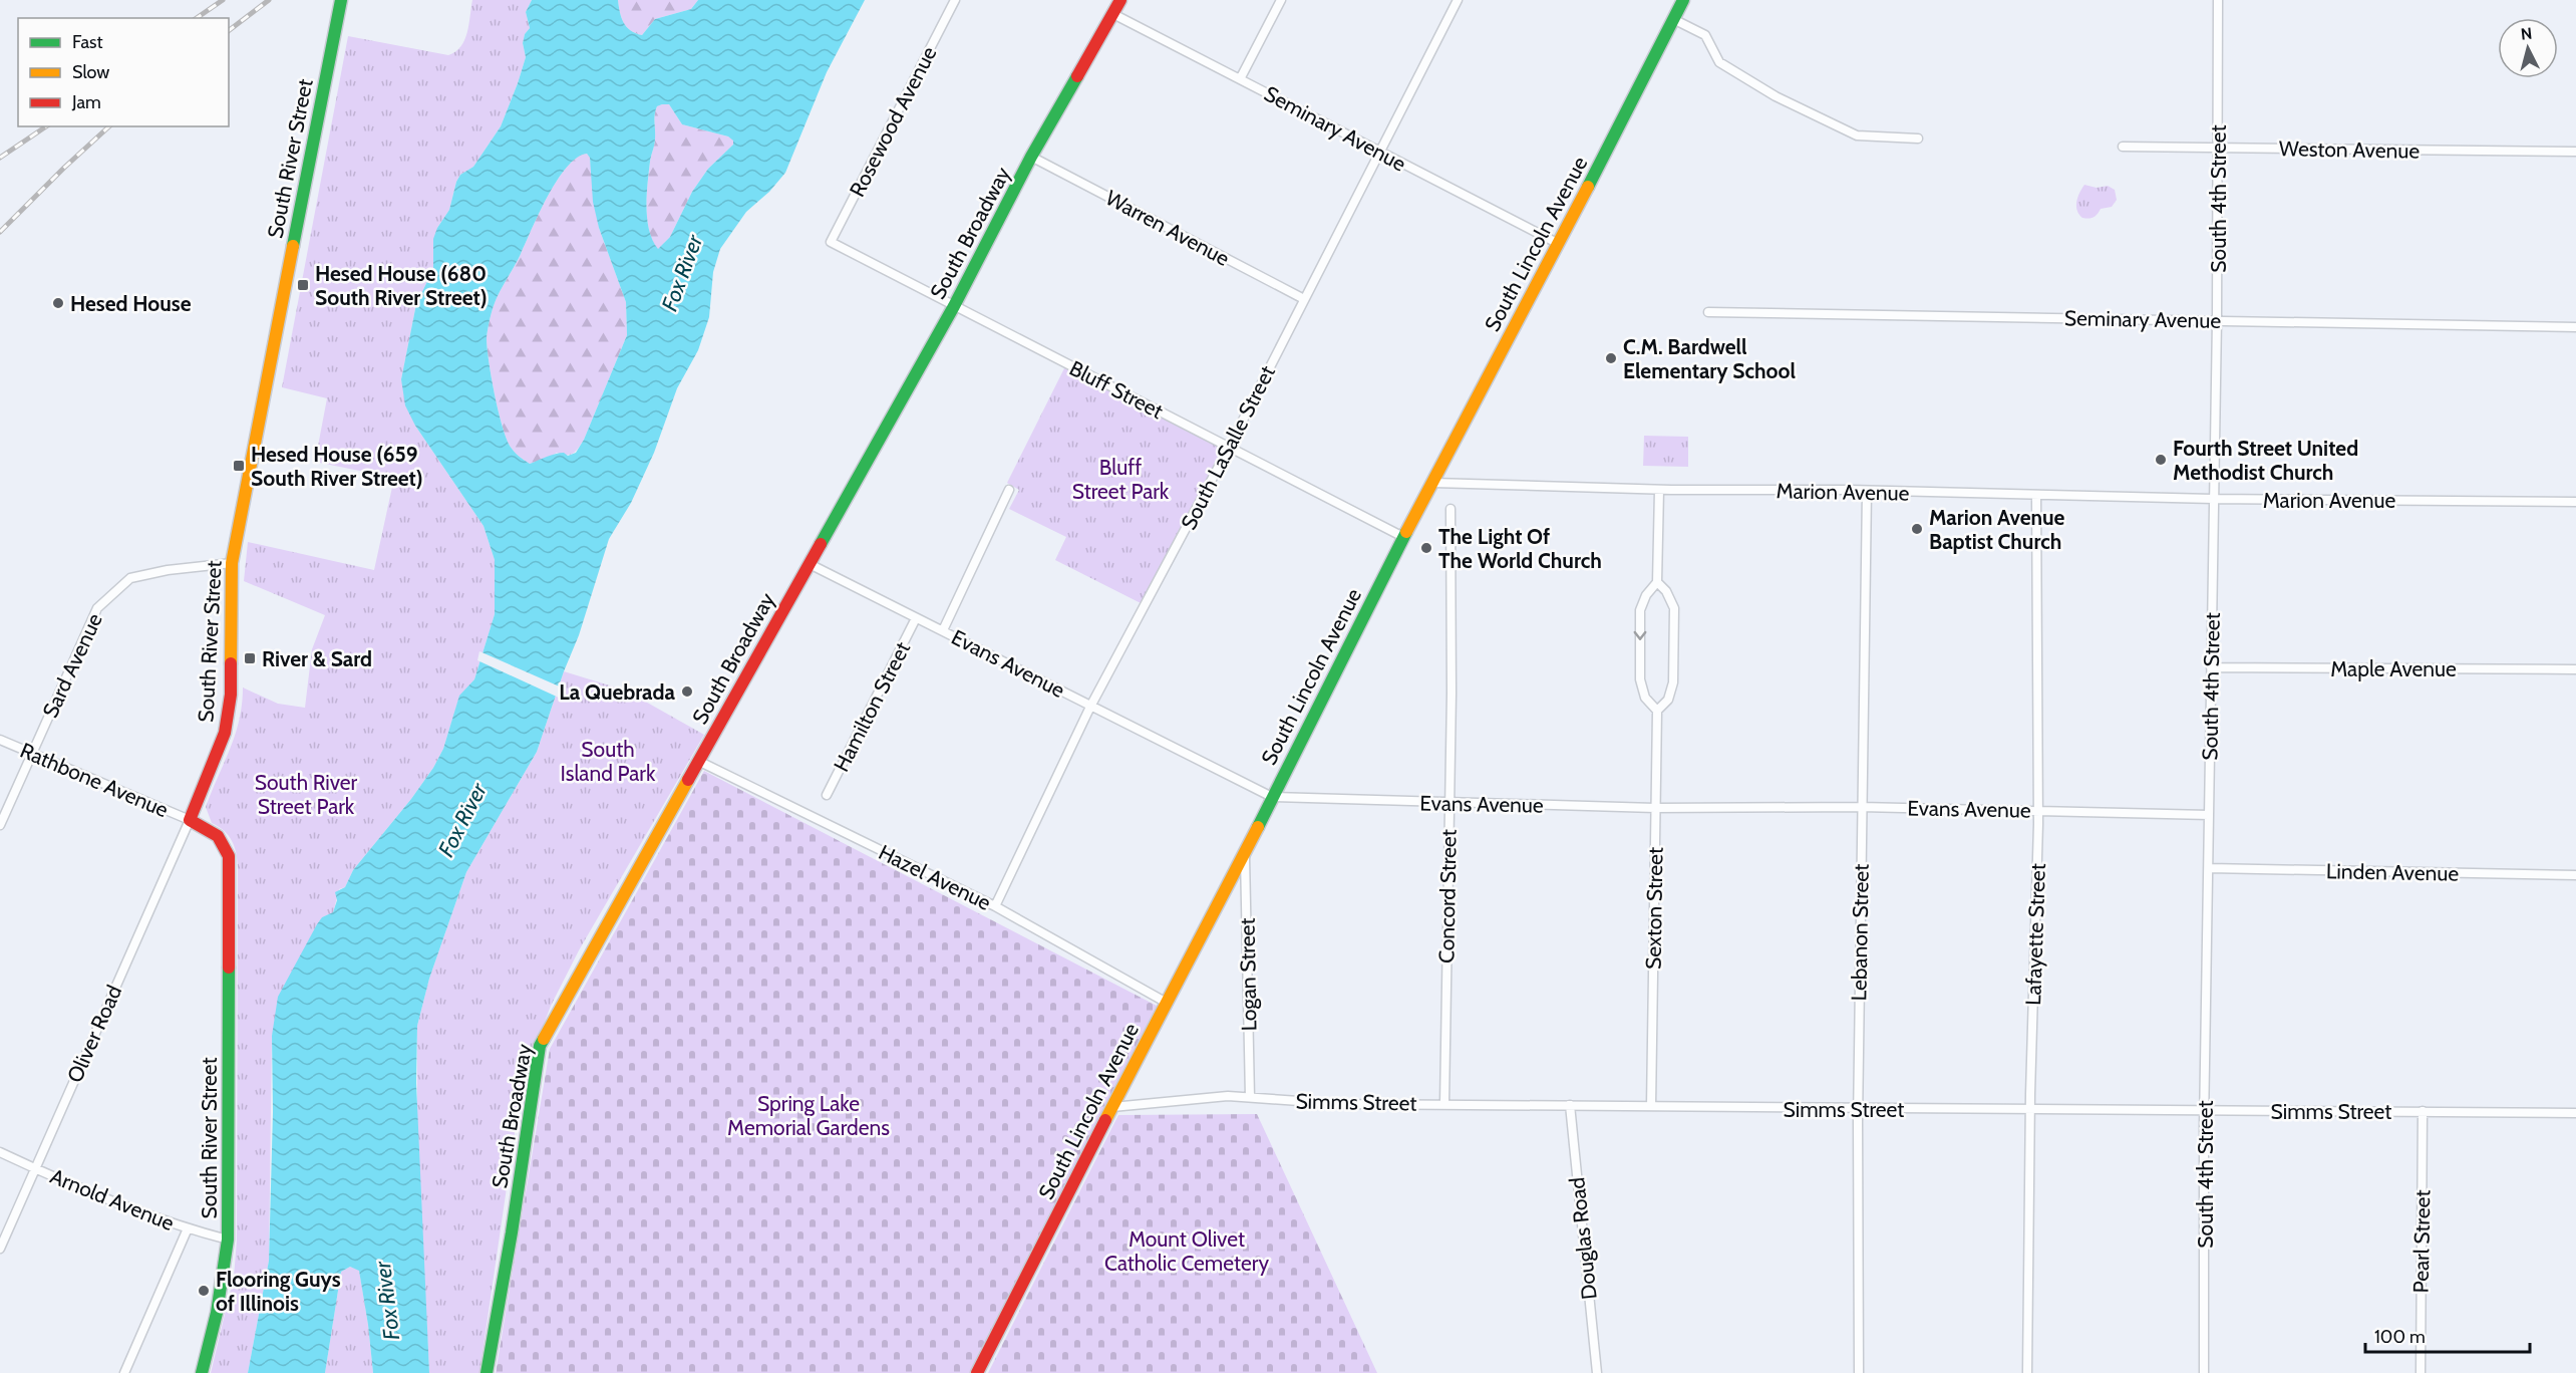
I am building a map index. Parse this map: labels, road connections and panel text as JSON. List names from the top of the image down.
{
  "streets": {
    "street": [
      "Rosewood Avenue",
      "Seminary Avenue",
      "Weston Avenue",
      "South River Street",
      "South 4th Street",
      "Warren Avenue",
      "South Broadway",
      "South Lincoln Avenue",
      "Bluff Street",
      "South LaSalle Street",
      "Marion Avenue",
      "Evans Avenue",
      "Sard Avenue",
      "Maple Avenue",
      "Hamilton Street",
      "Rathbone Avenue",
      "Linden Avenue",
      "Hazel Avenue",
      "Concord Street",
      "Sexton Street",
      "Lebanon Street",
      "Lafayette Street",
      "Logan Street",
      "Oliver Road",
      "Simms Street",
      "Arnold Avenue",
      "Douglas Road",
      "Pearl Street"
    ]
  },
  "crossings": [
    ["Rosewood Avenue", "Bluff Street"],
    ["Seminary Avenue", "South 4th Street"],
    ["Seminary Avenue", "South Broadway"],
    ["Seminary Avenue", "South Lincoln Avenue"],
    ["Seminary Avenue", "South LaSalle Street"],
    ["Weston Avenue", "South 4th Street"],
    ["South River Street", "Sard Avenue"],
    ["South River Street", "Rathbone Avenue"],
    ["South River Street", "Oliver Road"],
    ["South River Street", "Arnold Avenue"],
    ["South 4th Street", "Marion Avenue"],
    ["South 4th Street", "Evans Avenue"],
    ["South 4th Street", "Maple Avenue"],
    ["South 4th Street", "Linden Avenue"],
    ["South 4th Street", "Simms Street"],
    ["Warren Avenue", "South Broadway"],
    ["Warren Avenue", "South LaSalle Street"],
    ["South Broadway", "Bluff Street"],
    ["South Broadway", "Evans Avenue"],
    ["South Broadway", "Hazel Avenue"],
    ["South Lincoln Avenue", "Bluff Street"],
    ["South Lincoln Avenue", "Marion Avenue"],
    ["South Lincoln Avenue", "Evans Avenue"],
    ["South Lincoln Avenue", "Hazel Avenue"],
    ["South Lincoln Avenue", "Logan Street"],
    ["South Lincoln Avenue", "Simms Street"],
    ["Bluff Street", "South LaSalle Street"],
    ["South LaSalle Street", "Evans Avenue"],
    ["South LaSalle Street", "Hazel Avenue"],
    ["Marion Avenue", "Lebanon Street"],
    ["Marion Avenue", "Lafayette Street"],
    ["Evans Avenue", "Hamilton Street"],
    ["Evans Avenue", "Concord Street"],
    ["Evans Avenue", "Sexton Street"],
    ["Evans Avenue", "Lebanon Street"],
    ["Evans Avenue", "Lafayette Street"],
    ["Sard Avenue", "Rathbone Avenue"],
    ["Rathbone Avenue", "Oliver Road"],
    ["Concord Street", "Simms Street"],
    ["Sexton Street", "Simms Street"],
    ["Lebanon Street", "Simms Street"],
    ["Lafayette Street", "Simms Street"],
    ["Logan Street", "Simms Street"],
    ["Oliver Road", "Arnold Avenue"],
    ["Simms Street", "Douglas Road"],
    ["Simms Street", "Pearl Street"]
  ],
  "water": ["Fox River"],
  "parks": [
    "Bluff Street Park",
    "South Island Park",
    "South River Street Park",
    "Spring Lake Memorial Gardens",
    "Mount Olivet Catholic Cemetery"
  ],
  "places": {
    "transit": ["Hesed House (680 South River Street)", "Hesed House (659 South River Street)", "River & Sard"],
    "other": [
      "Hesed House",
      "C.M. Bardwell Elementary School",
      "Fourth Street United Methodist Church",
      "Marion Avenue Baptist Church",
      "The Light Of The World Church",
      "La Quebrada",
      "Flooring Guys of Illinois"
    ]
  },
  "legend": ["Fast", "Slow", "Jam"],
  "scale_bar": "100 m",
  "north": "top"
}
